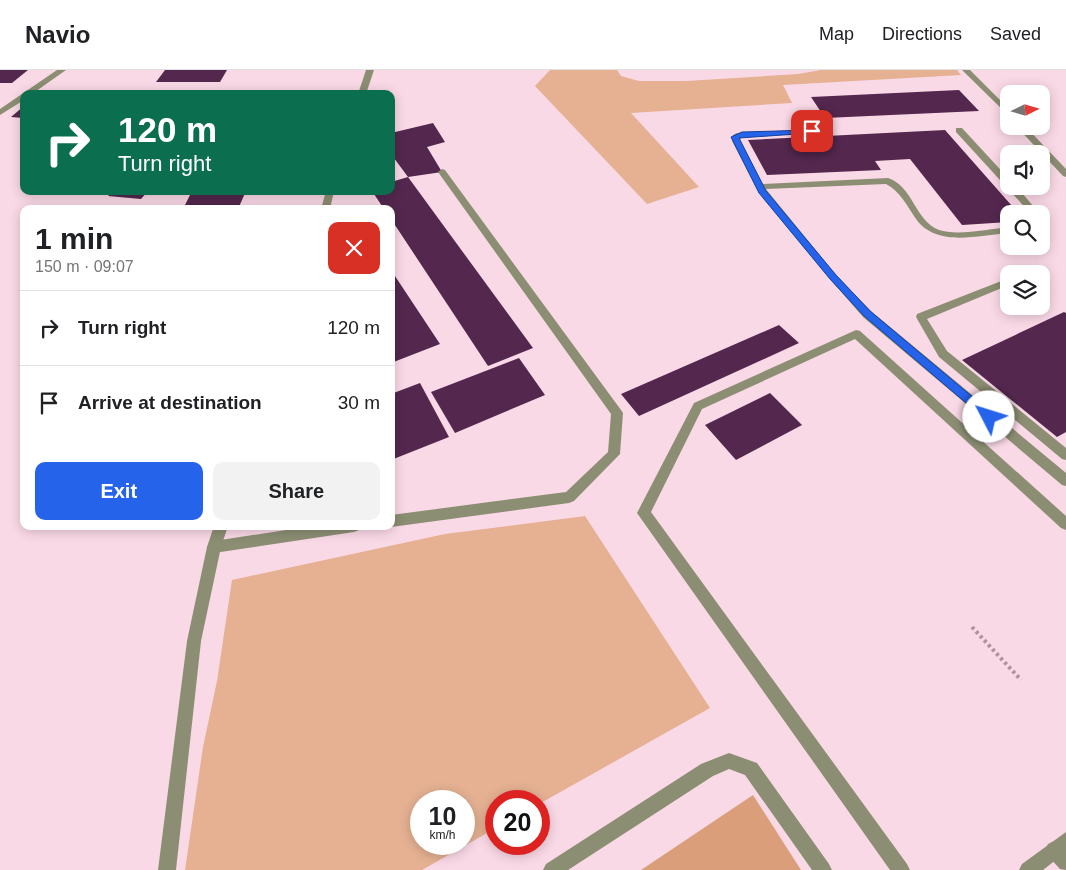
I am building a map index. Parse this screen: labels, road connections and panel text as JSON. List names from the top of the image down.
{
  "north": "right",
  "page": {
    "header": "Navio",
    "nav": ["Map", "Directions", "Saved"],
    "turn": ["120 m", "Turn right"],
    "heading": ["1 min", "150 m · 09:07"],
    "list": [
      {
        "name": "Turn right",
        "value": "120 m"
      },
      {
        "name": "Arrive at destination",
        "value": "30 m"
      }
    ],
    "buttons": ["Exit", "Share"],
    "speed": "10 km/h",
    "limit": "20"
  }
}
